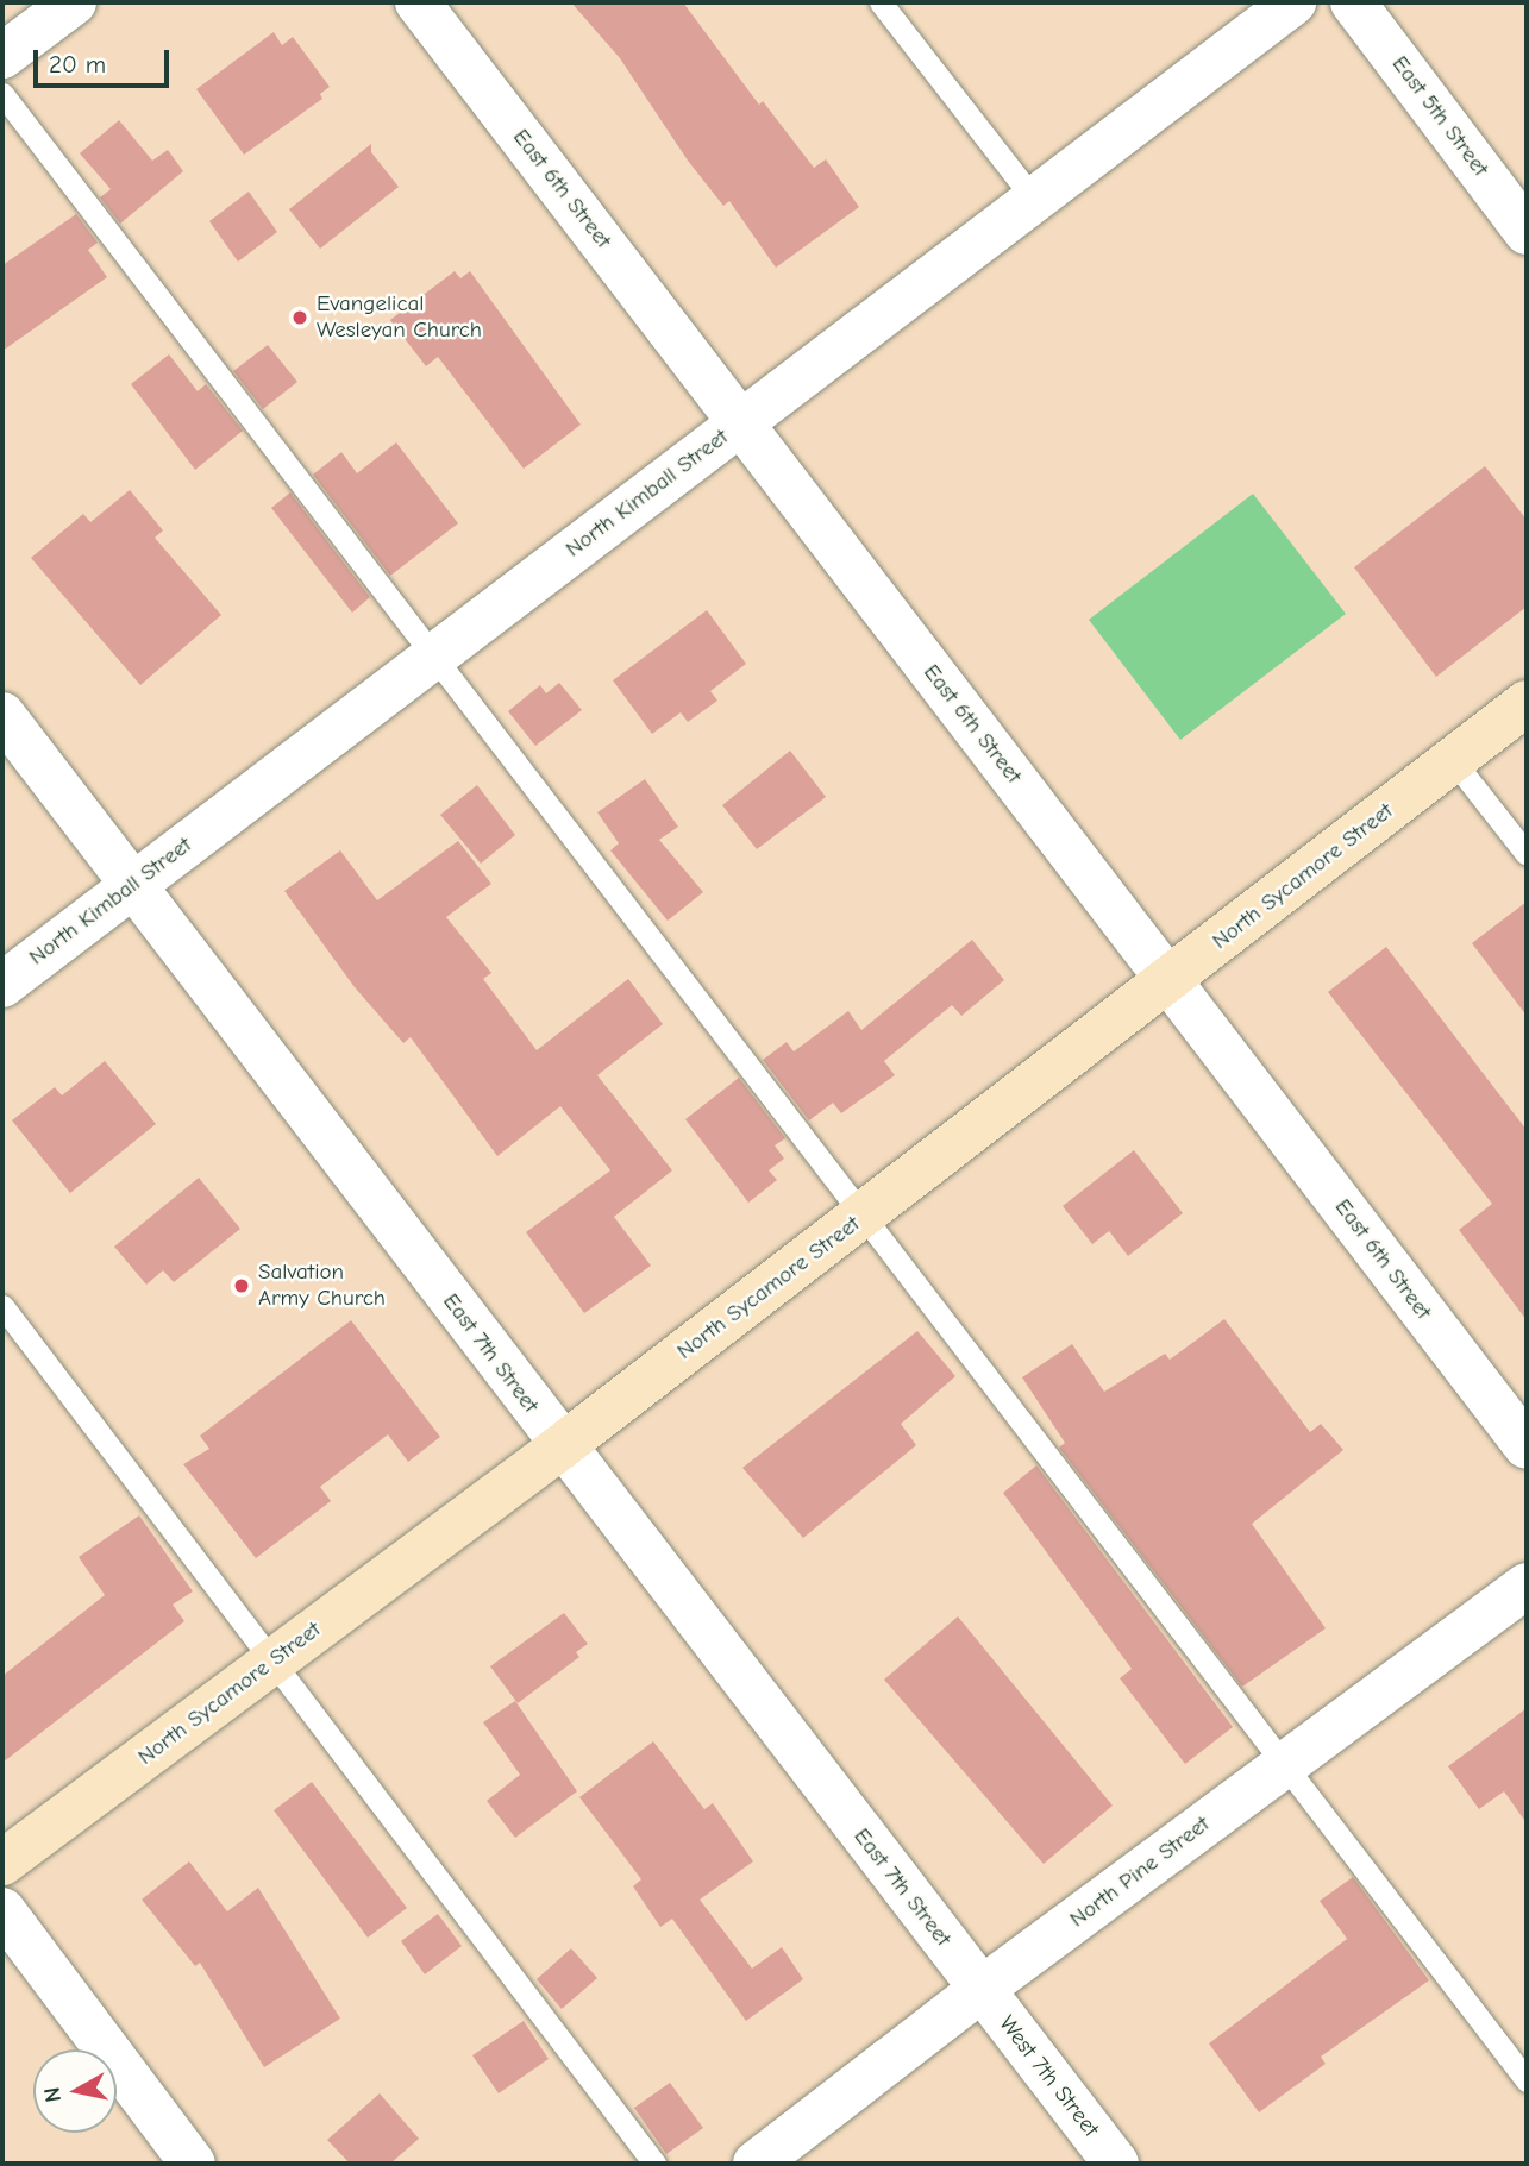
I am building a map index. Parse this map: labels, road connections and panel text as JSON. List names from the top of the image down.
{
  "streets": {
    "main road": ["North Sycamore Street"],
    "street": [
      "East 5th Street",
      "East 6th Street",
      "North Kimball Street",
      "East 7th Street",
      "North Pine Street",
      "West 7th Street"
    ]
  },
  "crossings": [
    ["East 6th Street", "North Kimball Street"],
    ["East 6th Street", "North Sycamore Street"],
    ["North Kimball Street", "East 7th Street"],
    ["North Sycamore Street", "East 7th Street"],
    ["East 7th Street", "North Pine Street"],
    ["East 7th Street", "West 7th Street"],
    ["North Pine Street", "West 7th Street"]
  ],
  "places": ["Evangelical Wesleyan Church", "Salvation Army Church"],
  "scale_bar": "20 m",
  "north": "left"
}
